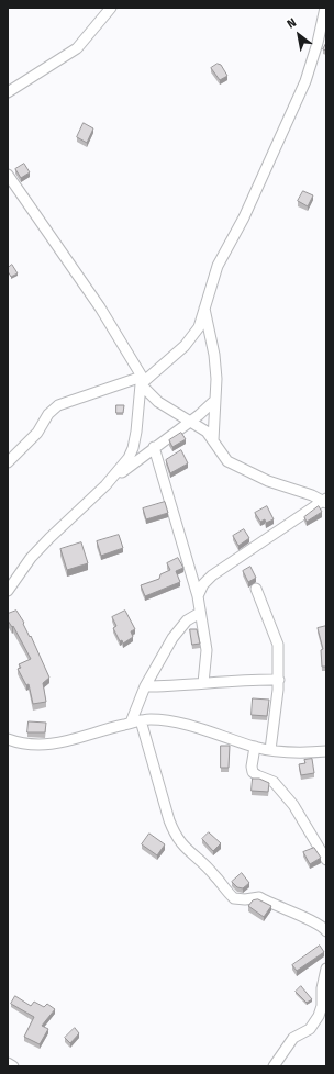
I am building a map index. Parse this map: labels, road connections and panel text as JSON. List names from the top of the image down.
{
  "north": "top left"
}
